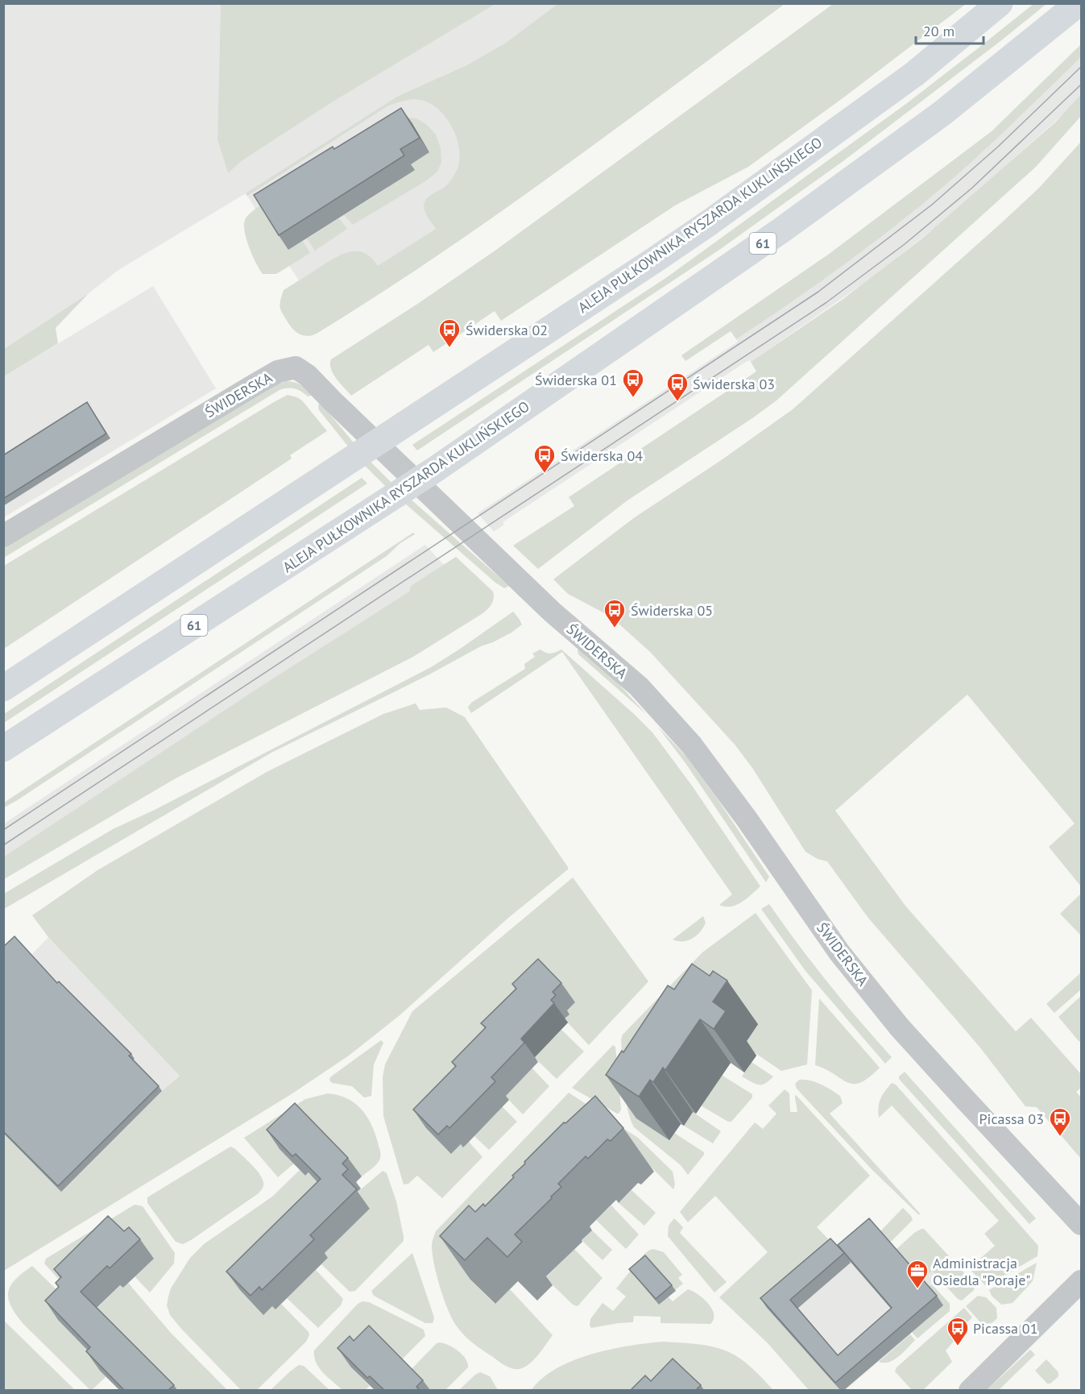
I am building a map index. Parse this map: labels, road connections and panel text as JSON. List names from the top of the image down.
{
  "streets": {
    "main road": ["ALEJA PUŁKOWNIKA RYSZARDA KUKLIŃSKIEGO", "61"],
    "street": ["ŚWIDERSKA"]
  },
  "places": {
    "bus stop": [
      "Świderska 02",
      "Świderska 01",
      "Świderska 03",
      "Świderska 04",
      "Świderska 05",
      "Picassa 03",
      "Picassa 01"
    ],
    "office": ["Administracja Osiedla \"Poraje\""]
  },
  "scale_bar": "20 m"
}
